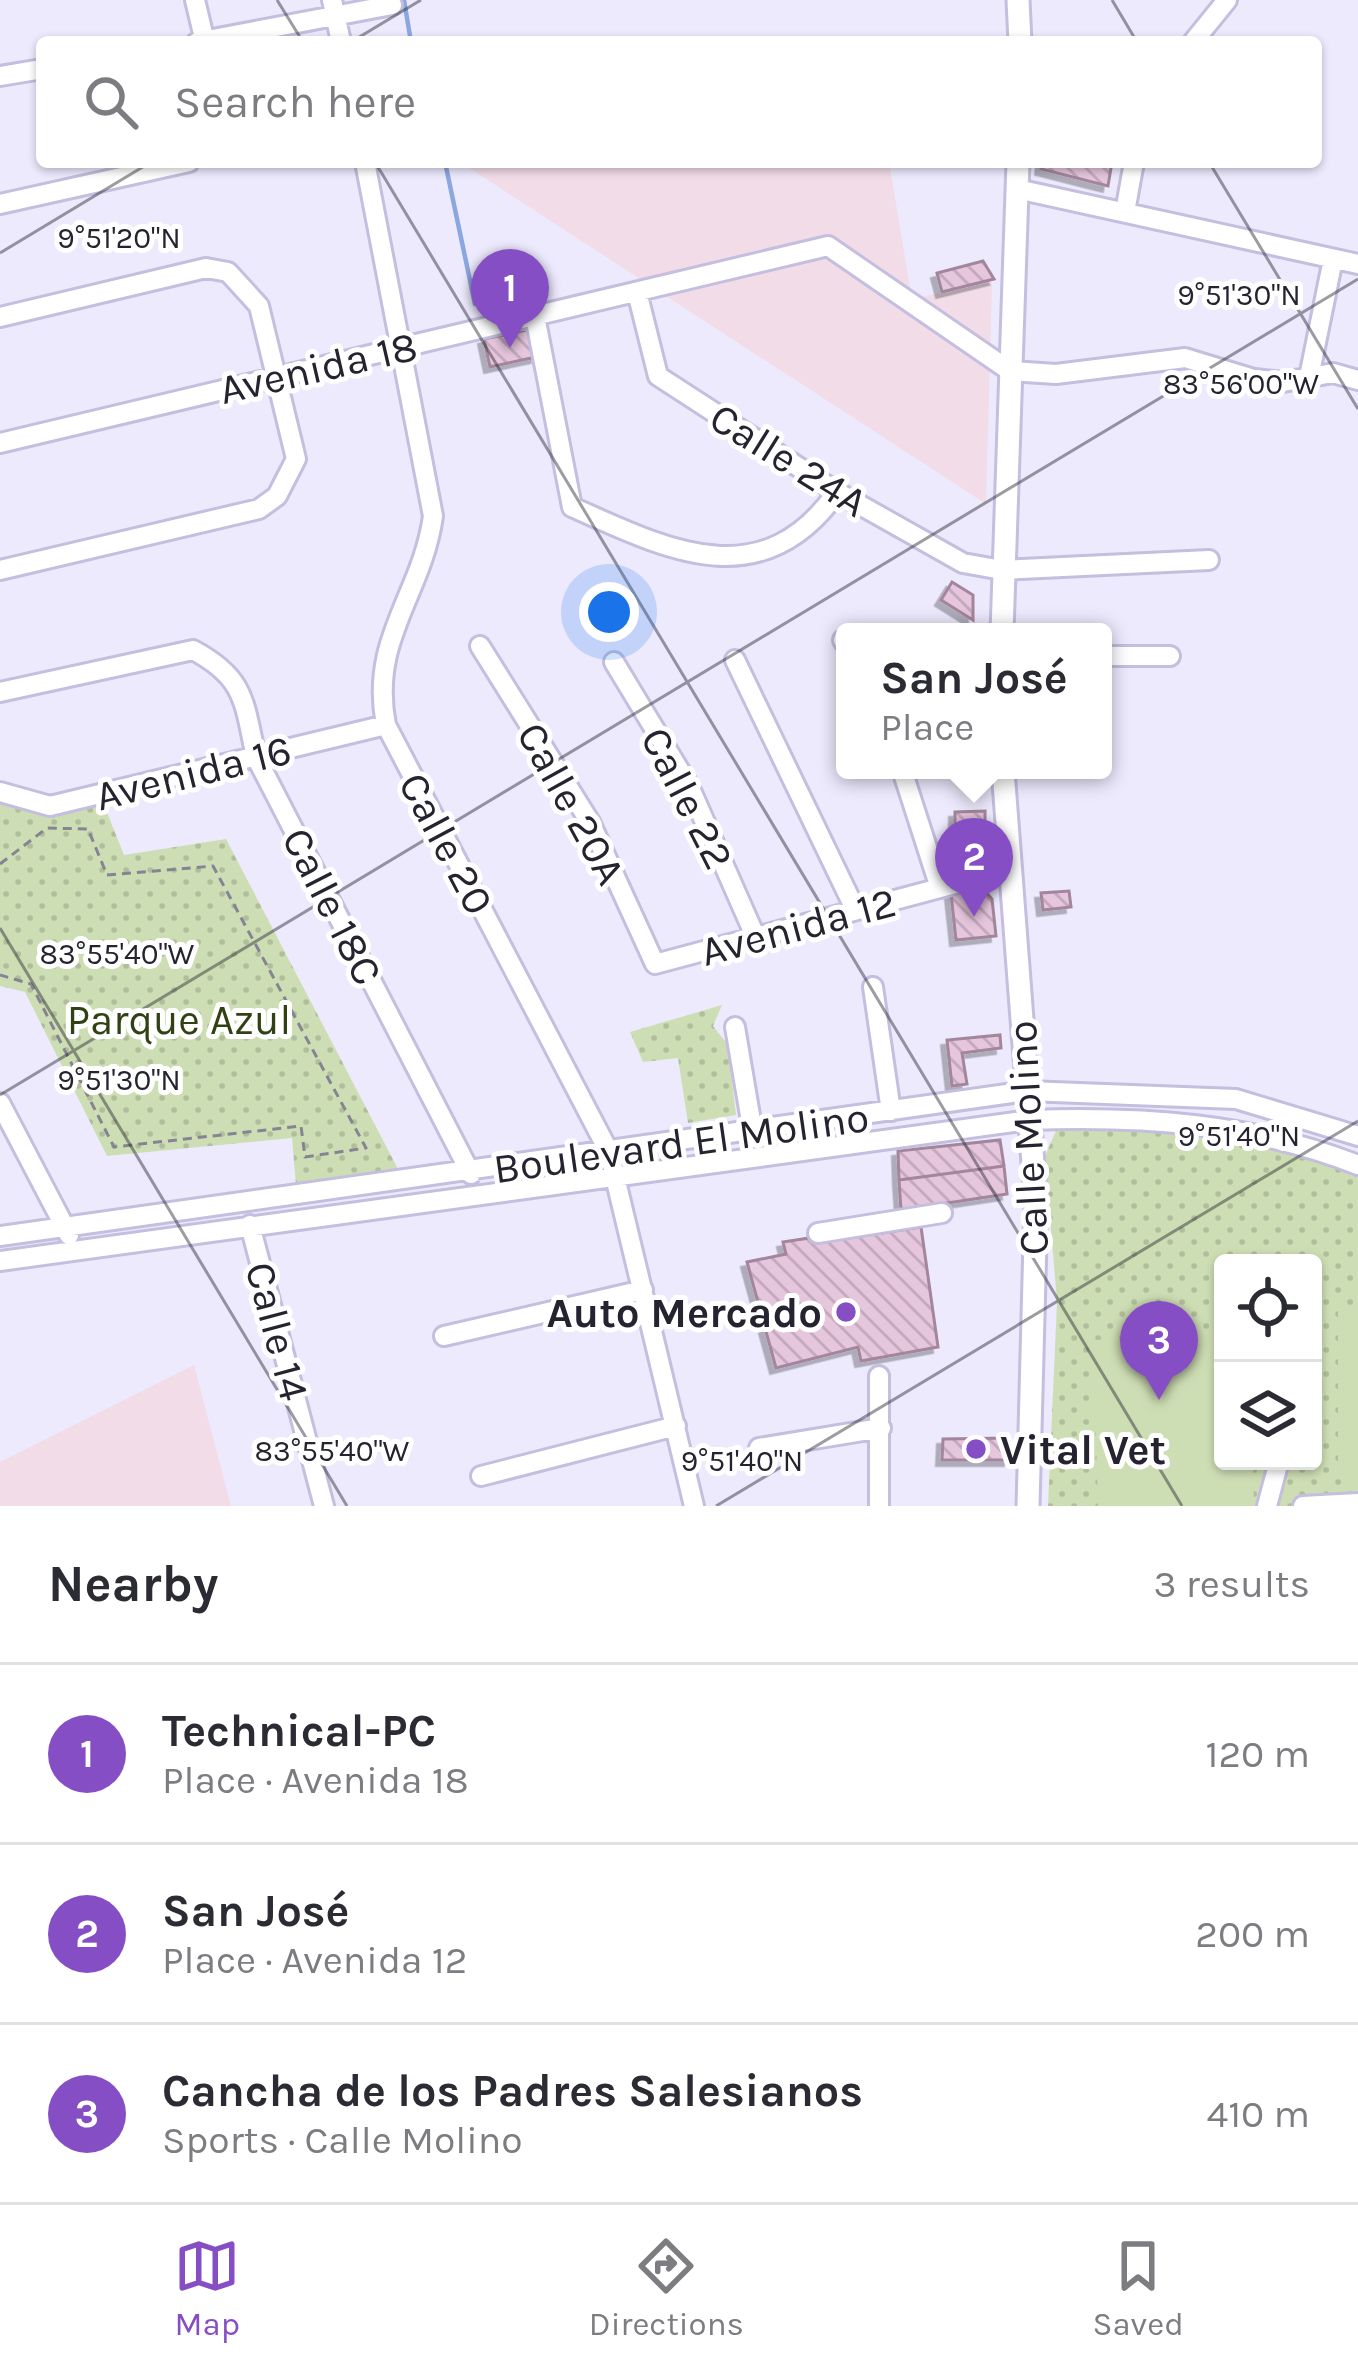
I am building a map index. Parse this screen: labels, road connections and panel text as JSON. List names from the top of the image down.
{
  "streets": {
    "main road": ["Calle Molino"],
    "street": [
      "Avenida 18",
      "Calle 24A",
      "Avenida 16",
      "Calle 22",
      "Calle 20A",
      "Calle 20",
      "Calle 18C",
      "Avenida 12",
      "Boulevard El Molino",
      "Calle 14"
    ]
  },
  "crossings": [
    ["Avenida 18", "Calle 24A"],
    ["Avenida 18", "Calle 20"],
    ["Avenida 16", "Calle 20"],
    ["Avenida 16", "Calle 18C"],
    ["Calle 22", "Avenida 12"],
    ["Calle 20A", "Avenida 12"],
    ["Calle 20", "Boulevard El Molino"],
    ["Calle 18C", "Boulevard El Molino"],
    ["Avenida 12", "Calle Molino"],
    ["Calle Molino", "Boulevard El Molino"],
    ["Boulevard El Molino", "Calle 14"]
  ],
  "parks": ["Parque Azul"],
  "places": ["Auto Mercado", "Vital Vet"],
  "page": {
    "search": "Search here",
    "pins": ["1", "2", "3"],
    "popup": ["San José", "Place"],
    "heading": ["Nearby", "3 results"],
    "list": [
      {
        "mark": "1",
        "name": "Technical-PC",
        "note": "Place · Avenida 18",
        "value": "120 m"
      },
      {
        "mark": "2",
        "name": "San José",
        "note": "Place · Avenida 12",
        "value": "200 m"
      },
      {
        "mark": "3",
        "name": "Cancha de los Padres Salesianos",
        "note": "Sports · Calle Molino",
        "value": "410 m"
      }
    ],
    "nav": ["Map", "Directions", "Saved"]
  },
  "coordinates": [
    "9°51'20\"N",
    "9°51'30\"N",
    "83°56'00\"W",
    "83°55'40\"W",
    "9°51'40\"N"
  ]
}
